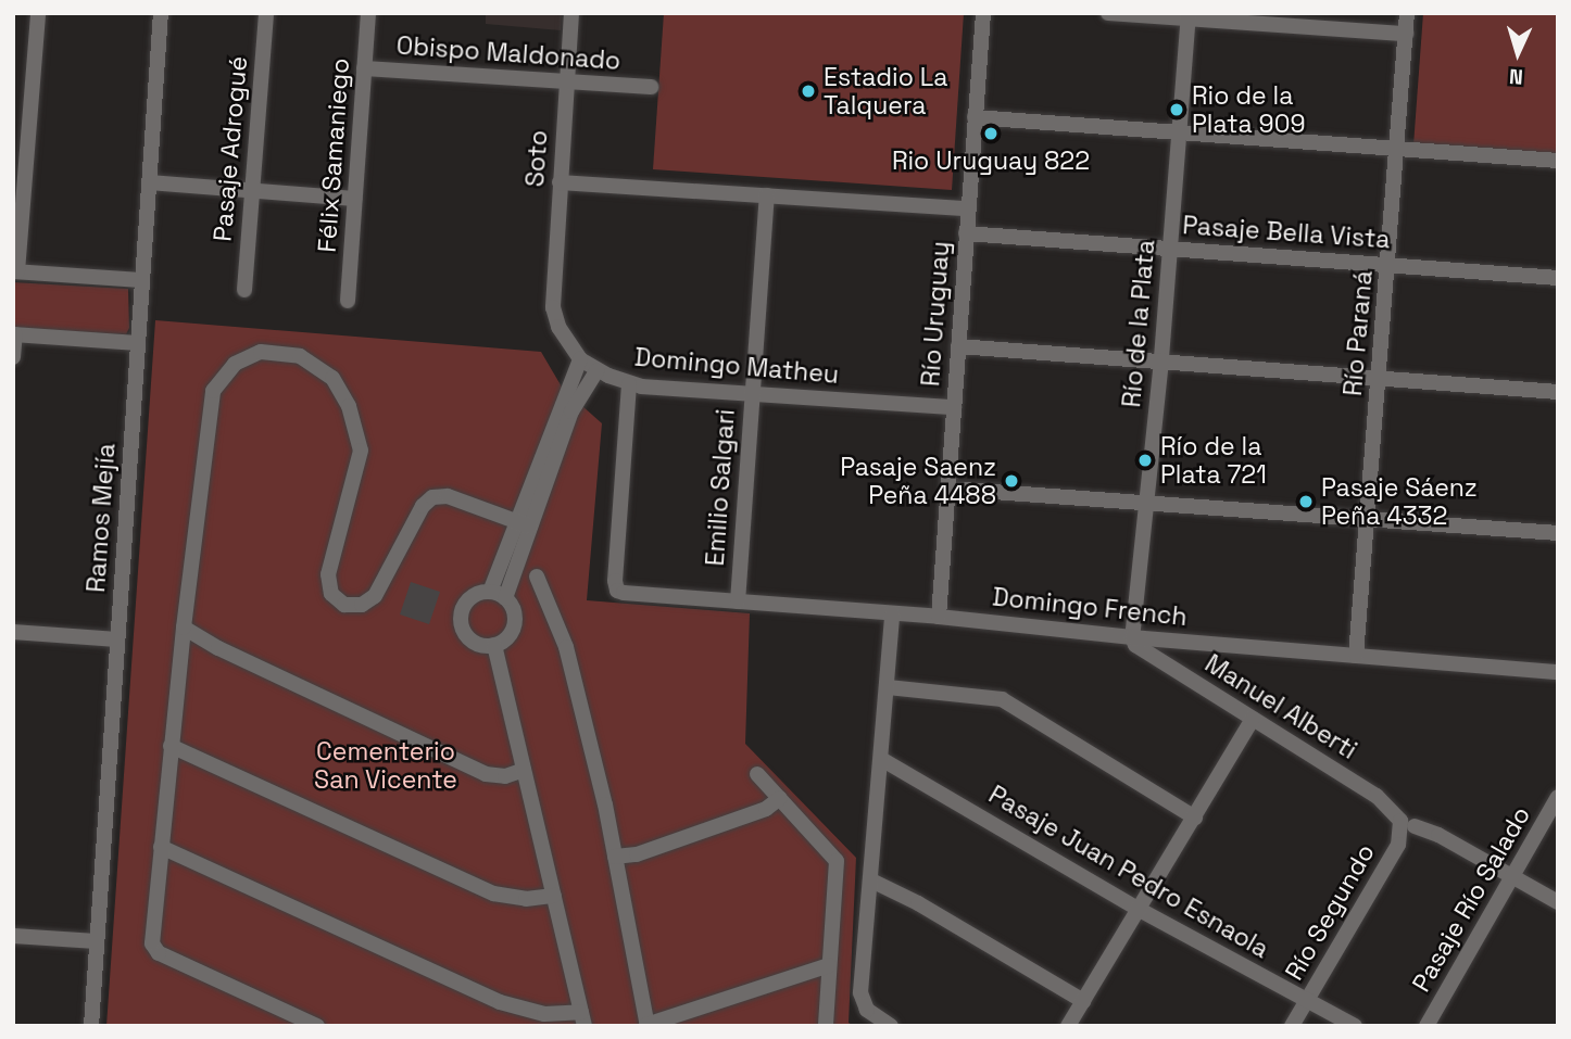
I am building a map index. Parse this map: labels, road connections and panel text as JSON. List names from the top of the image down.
{
  "streets": {
    "street": [
      "Obispo Maldonado",
      "Pasaje Adrogué",
      "Félix Samaniego",
      "Soto",
      "Pasaje Bella Vista",
      "Río Uruguay",
      "Río de la Plata",
      "Río Paraná",
      "Domingo Matheu",
      "Emilio Salgari",
      "Ramos Mejía",
      "Domingo French",
      "Manuel Alberti",
      "Pasaje Juan Pedro Esnaola",
      "Pasaje Río Salado",
      "Río Segundo"
    ]
  },
  "crossings": [
    ["Obispo Maldonado", "Félix Samaniego"],
    ["Obispo Maldonado", "Soto"],
    ["Soto", "Domingo Matheu"],
    ["Pasaje Bella Vista", "Río Uruguay"],
    ["Pasaje Bella Vista", "Río de la Plata"],
    ["Pasaje Bella Vista", "Río Paraná"],
    ["Río Uruguay", "Domingo Matheu"],
    ["Río Uruguay", "Domingo French"],
    ["Río de la Plata", "Domingo French"],
    ["Río de la Plata", "Manuel Alberti"],
    ["Río Paraná", "Domingo French"],
    ["Domingo Matheu", "Emilio Salgari"],
    ["Domingo Matheu", "Domingo French"],
    ["Emilio Salgari", "Domingo French"],
    ["Domingo French", "Manuel Alberti"],
    ["Manuel Alberti", "Pasaje Río Salado"],
    ["Manuel Alberti", "Río Segundo"],
    ["Pasaje Juan Pedro Esnaola", "Río Segundo"]
  ],
  "parks": ["Cementerio San Vicente"],
  "places": [
    "Estadio La Talquera",
    "Rio de la Plata 909",
    "Rio Uruguay 822",
    "Río de la Plata 721",
    "Pasaje Saenz Peña 4488",
    "Pasaje Sáenz Peña 4332"
  ],
  "north": "bottom"
}
